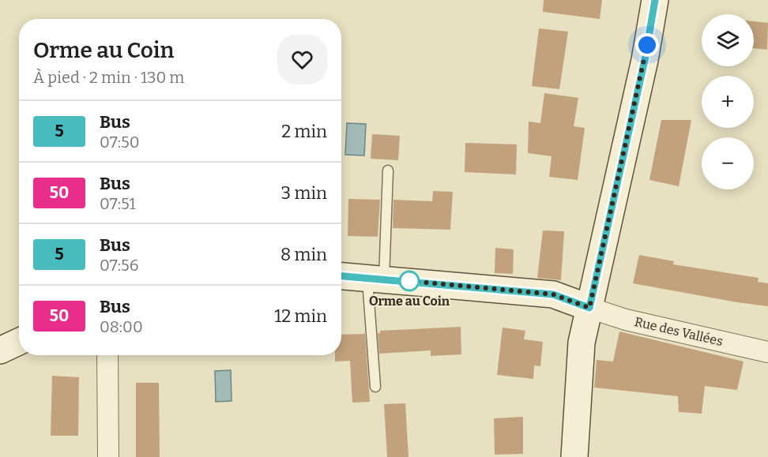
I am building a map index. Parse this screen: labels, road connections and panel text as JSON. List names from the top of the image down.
{
  "streets": {
    "street": ["Rue des Vallées"]
  },
  "places": ["Orme au Coin"],
  "lines": ["bus line 5"],
  "page": {
    "map_buttons": ["+", "−"],
    "heading": ["Orme au Coin", "À pied · 2 min · 130 m"],
    "list": [
      {
        "mark": "5",
        "name": "Bus",
        "note": "07:50",
        "value": "2 min"
      },
      {
        "mark": "50",
        "name": "Bus",
        "note": "07:51",
        "value": "3 min"
      },
      {
        "mark": "5",
        "name": "Bus",
        "note": "07:56",
        "value": "8 min"
      },
      {
        "mark": "50",
        "name": "Bus",
        "note": "08:00",
        "value": "12 min"
      }
    ]
  }
}
